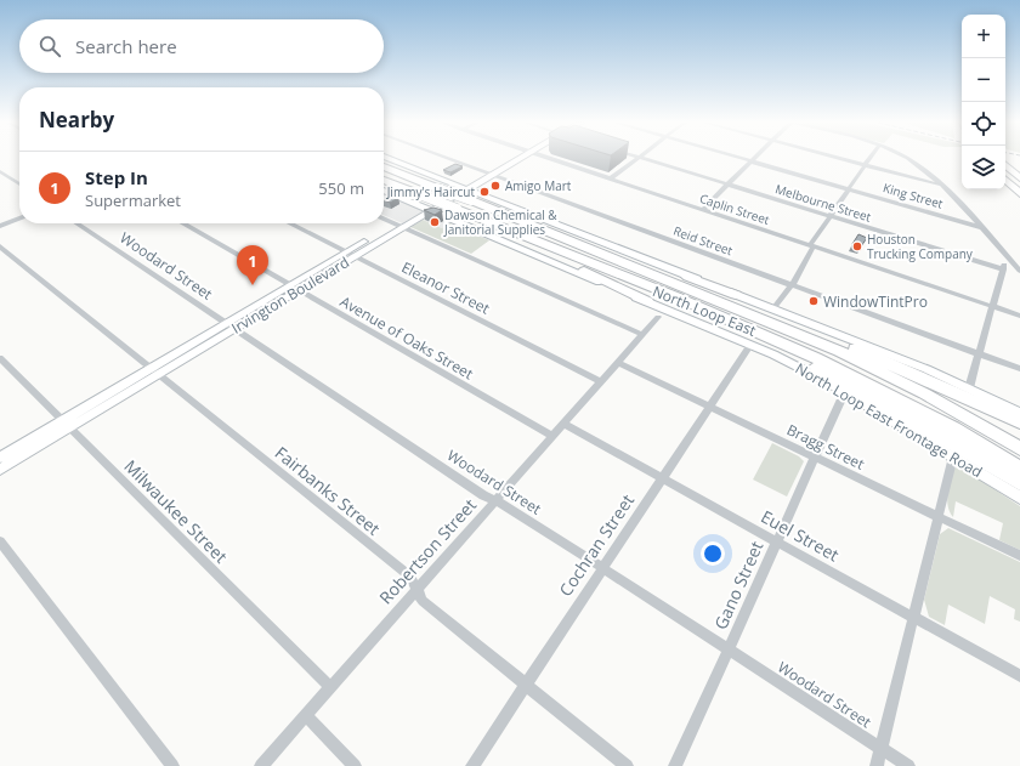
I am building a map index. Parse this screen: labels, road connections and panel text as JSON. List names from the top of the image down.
{
  "streets": {
    "highway": ["North Loop East"],
    "main road": ["Irvington Boulevard", "North Loop East Frontage Road"],
    "street": [
      "King Street",
      "Melbourne Street",
      "Caplin Street",
      "Reid Street",
      "Woodard Street",
      "Eleanor Street",
      "Avenue of Oaks Street",
      "Bragg Street",
      "Fairbanks Street",
      "Milwaukee Street",
      "Euel Street",
      "Cochran Street",
      "Robertson Street",
      "Gano Street"
    ]
  },
  "crossings": [
    ["Reid Street", "Irvington Boulevard"],
    ["Woodard Street", "Irvington Boulevard"],
    ["Woodard Street", "Cochran Street"],
    ["Woodard Street", "Robertson Street"],
    ["Woodard Street", "Gano Street"],
    ["Eleanor Street", "Irvington Boulevard"],
    ["Eleanor Street", "Robertson Street"],
    ["Irvington Boulevard", "North Loop East"],
    ["Irvington Boulevard", "Avenue of Oaks Street"],
    ["Irvington Boulevard", "North Loop East Frontage Road"],
    ["Irvington Boulevard", "Fairbanks Street"],
    ["Irvington Boulevard", "Milwaukee Street"],
    ["Avenue of Oaks Street", "Robertson Street"],
    ["North Loop East Frontage Road", "Cochran Street"],
    ["North Loop East Frontage Road", "Gano Street"],
    ["Bragg Street", "Cochran Street"],
    ["Bragg Street", "Robertson Street"],
    ["Bragg Street", "Gano Street"],
    ["Fairbanks Street", "Cochran Street"],
    ["Fairbanks Street", "Robertson Street"],
    ["Milwaukee Street", "Robertson Street"],
    ["Euel Street", "Cochran Street"],
    ["Euel Street", "Robertson Street"],
    ["Euel Street", "Gano Street"]
  ],
  "places": [
    "Amigo Mart",
    "Jimmy's Haircut",
    "Dawson Chemical & Janitorial Supplies",
    "Houston Trucking Company",
    "WindowTintPro"
  ],
  "page": {
    "map_buttons": ["+", "−"],
    "search": "Search here",
    "heading": "Nearby",
    "list": [
      {
        "mark": "1",
        "name": "Step In",
        "note": "Supermarket",
        "value": "550 m"
      }
    ],
    "pins": "1"
  }
}
